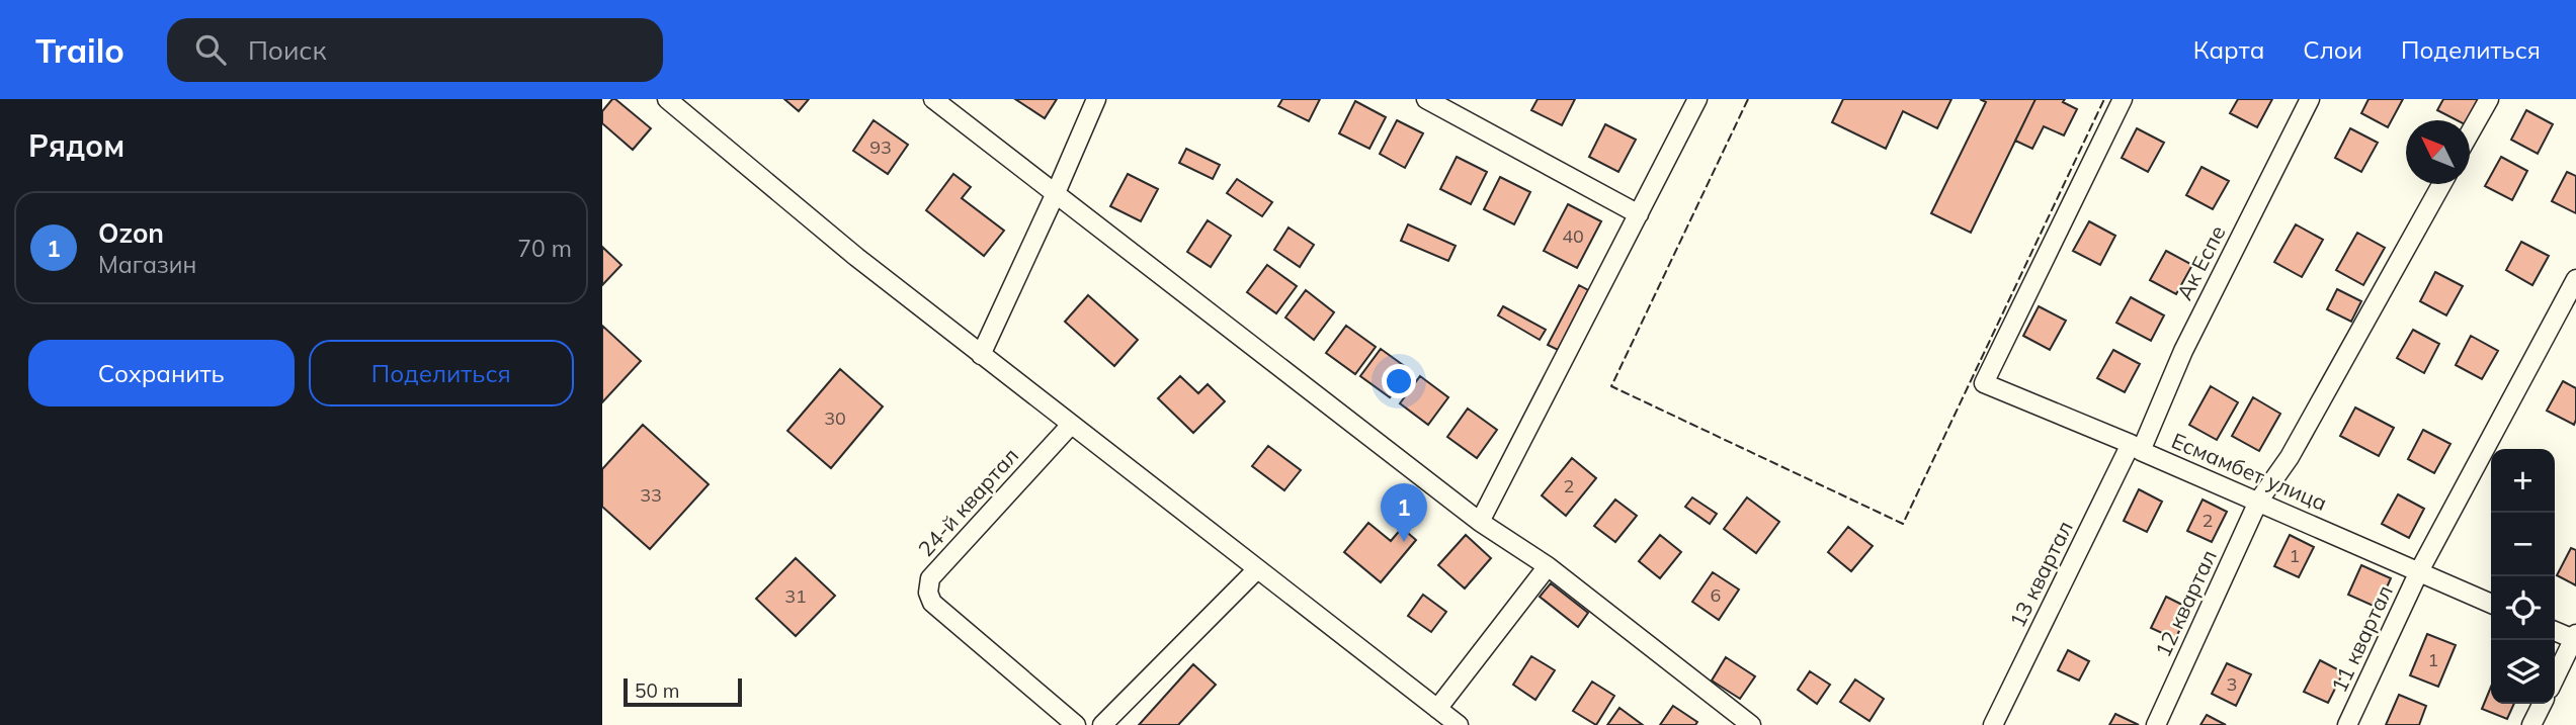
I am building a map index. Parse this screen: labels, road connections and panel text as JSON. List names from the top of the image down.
{
  "streets": {
    "street": [
      "Ак Еспе",
      "Есмамбет улица",
      "24-й квартал",
      "13 квартал",
      "12 квартал",
      "11 квартал"
    ]
  },
  "crossings": [
    ["Ак Еспе", "Есмамбет улица"],
    ["Ак Еспе", "13 квартал"],
    ["Есмамбет улица", "13 квартал"],
    ["Есмамбет улица", "12 квартал"],
    ["Есмамбет улица", "11 квартал"]
  ],
  "house_numbers": [
    "93",
    "40",
    "30",
    "2",
    "33",
    "2",
    "1",
    "6",
    "31",
    "1",
    "3"
  ],
  "scale_bar": "50 m",
  "north": "top left",
  "page": {
    "header": "Trailo",
    "search": "Поиск",
    "nav": ["Карта", "Слои", "Поделиться"],
    "heading": "Рядом",
    "list": [
      {
        "mark": "1",
        "name": "Ozon",
        "note": "Магазин",
        "value": "70 m"
      }
    ],
    "buttons": ["Сохранить", "Поделиться"],
    "map_buttons": ["+", "−"],
    "pins": "1",
    "scale": "50 m"
  }
}
